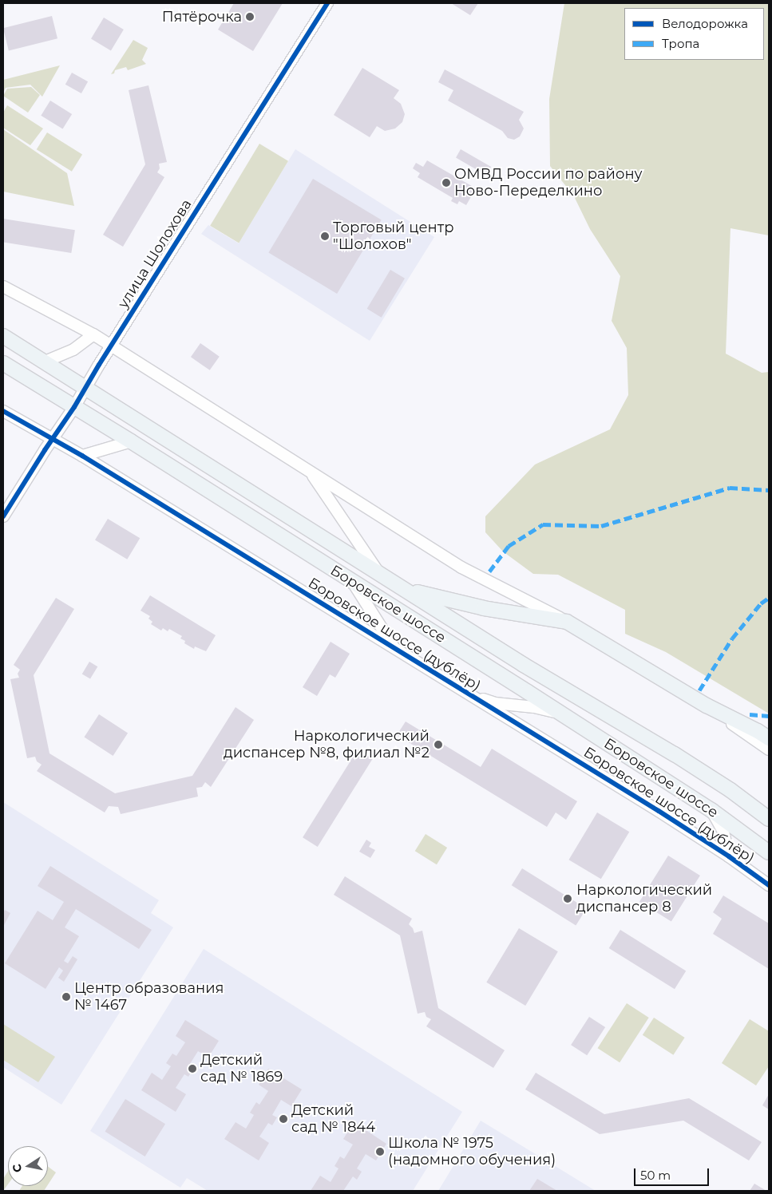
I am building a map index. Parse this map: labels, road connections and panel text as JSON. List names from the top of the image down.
{
  "streets": {
    "main road": ["Боровское шоссе"],
    "street": ["улица Шолохова", "Боровское шоссе (дублёр)"]
  },
  "crossings": [
    ["улица Шолохова", "Боровское шоссе"],
    ["улица Шолохова", "Боровское шоссе (дублёр)"]
  ],
  "places": [
    "Пятёрочка",
    "ОМВД России по району Ново-Переделкино",
    "Торговый центр \"Шолохов\"",
    "Наркологический диспансер №8, филиал №2",
    "Наркологический диспансер 8",
    "Центр образования № 1467",
    "Детский сад № 1869",
    "Детский сад № 1844",
    "Школа № 1975 (надомного обучения)"
  ],
  "legend": ["Велодорожка", "Тропа"],
  "scale_bar": "50 m",
  "north": "left"
}
